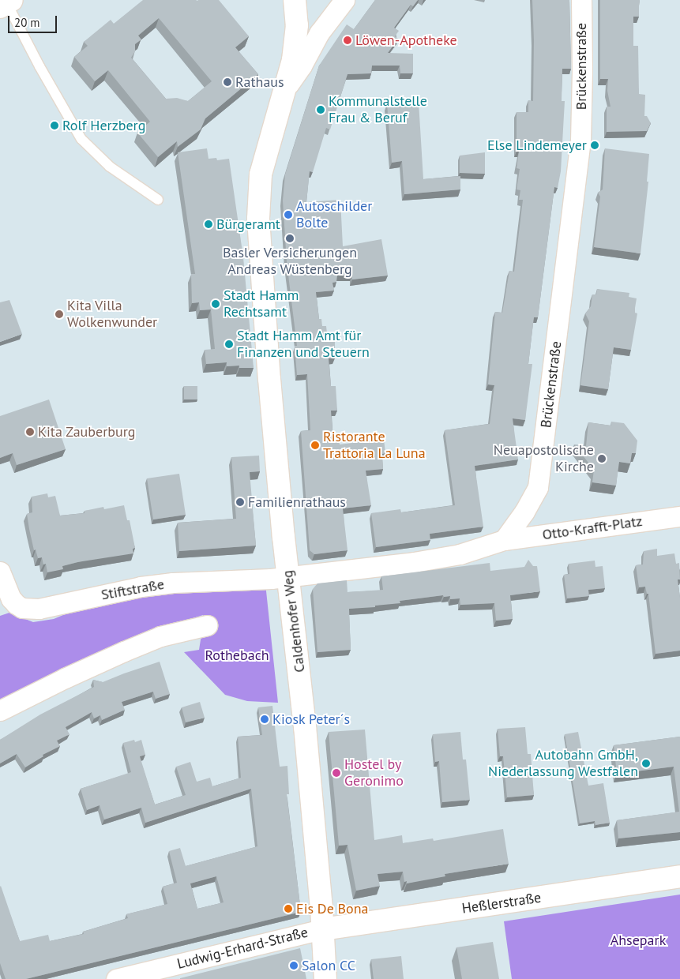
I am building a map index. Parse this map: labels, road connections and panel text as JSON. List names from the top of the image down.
{
  "streets": {
    "street": [
      "Brückenstraße",
      "Otto-Krafft-Platz",
      "Stiftstraße",
      "Caldenhofer Weg",
      "Heßlerstraße",
      "Ludwig-Erhard-Straße"
    ]
  },
  "crossings": [
    ["Brückenstraße", "Otto-Krafft-Platz"],
    ["Stiftstraße", "Caldenhofer Weg"],
    ["Caldenhofer Weg", "Heßlerstraße"],
    ["Caldenhofer Weg", "Ludwig-Erhard-Straße"],
    ["Heßlerstraße", "Ludwig-Erhard-Straße"]
  ],
  "parks": ["Rothebach", "Ahsepark"],
  "places": [
    "Löwen-Apotheke",
    "Rathaus",
    "Kommunalstelle Frau & Beruf",
    "Rolf Herzberg",
    "Else Lindemeyer",
    "Autoschilder Bolte",
    "Bürgeramt",
    "Basler Versicherungen Andreas Wüstenberg",
    "Stadt Hamm Rechtsamt",
    "Kita Villa Wolkenwunder",
    "Stadt Hamm Amt für Finanzen und Steuern",
    "Kita Zauberburg",
    "Ristorante Trattoria La Luna",
    "Neuapostolische Kirche",
    "Familienrathaus",
    "Kiosk Peter´s",
    "Autobahn GmbH, Niederlassung Westfalen",
    "Hostel by Geronimo",
    "Eis De Bona",
    "Salon CC"
  ],
  "scale_bar": "20 m"
}
